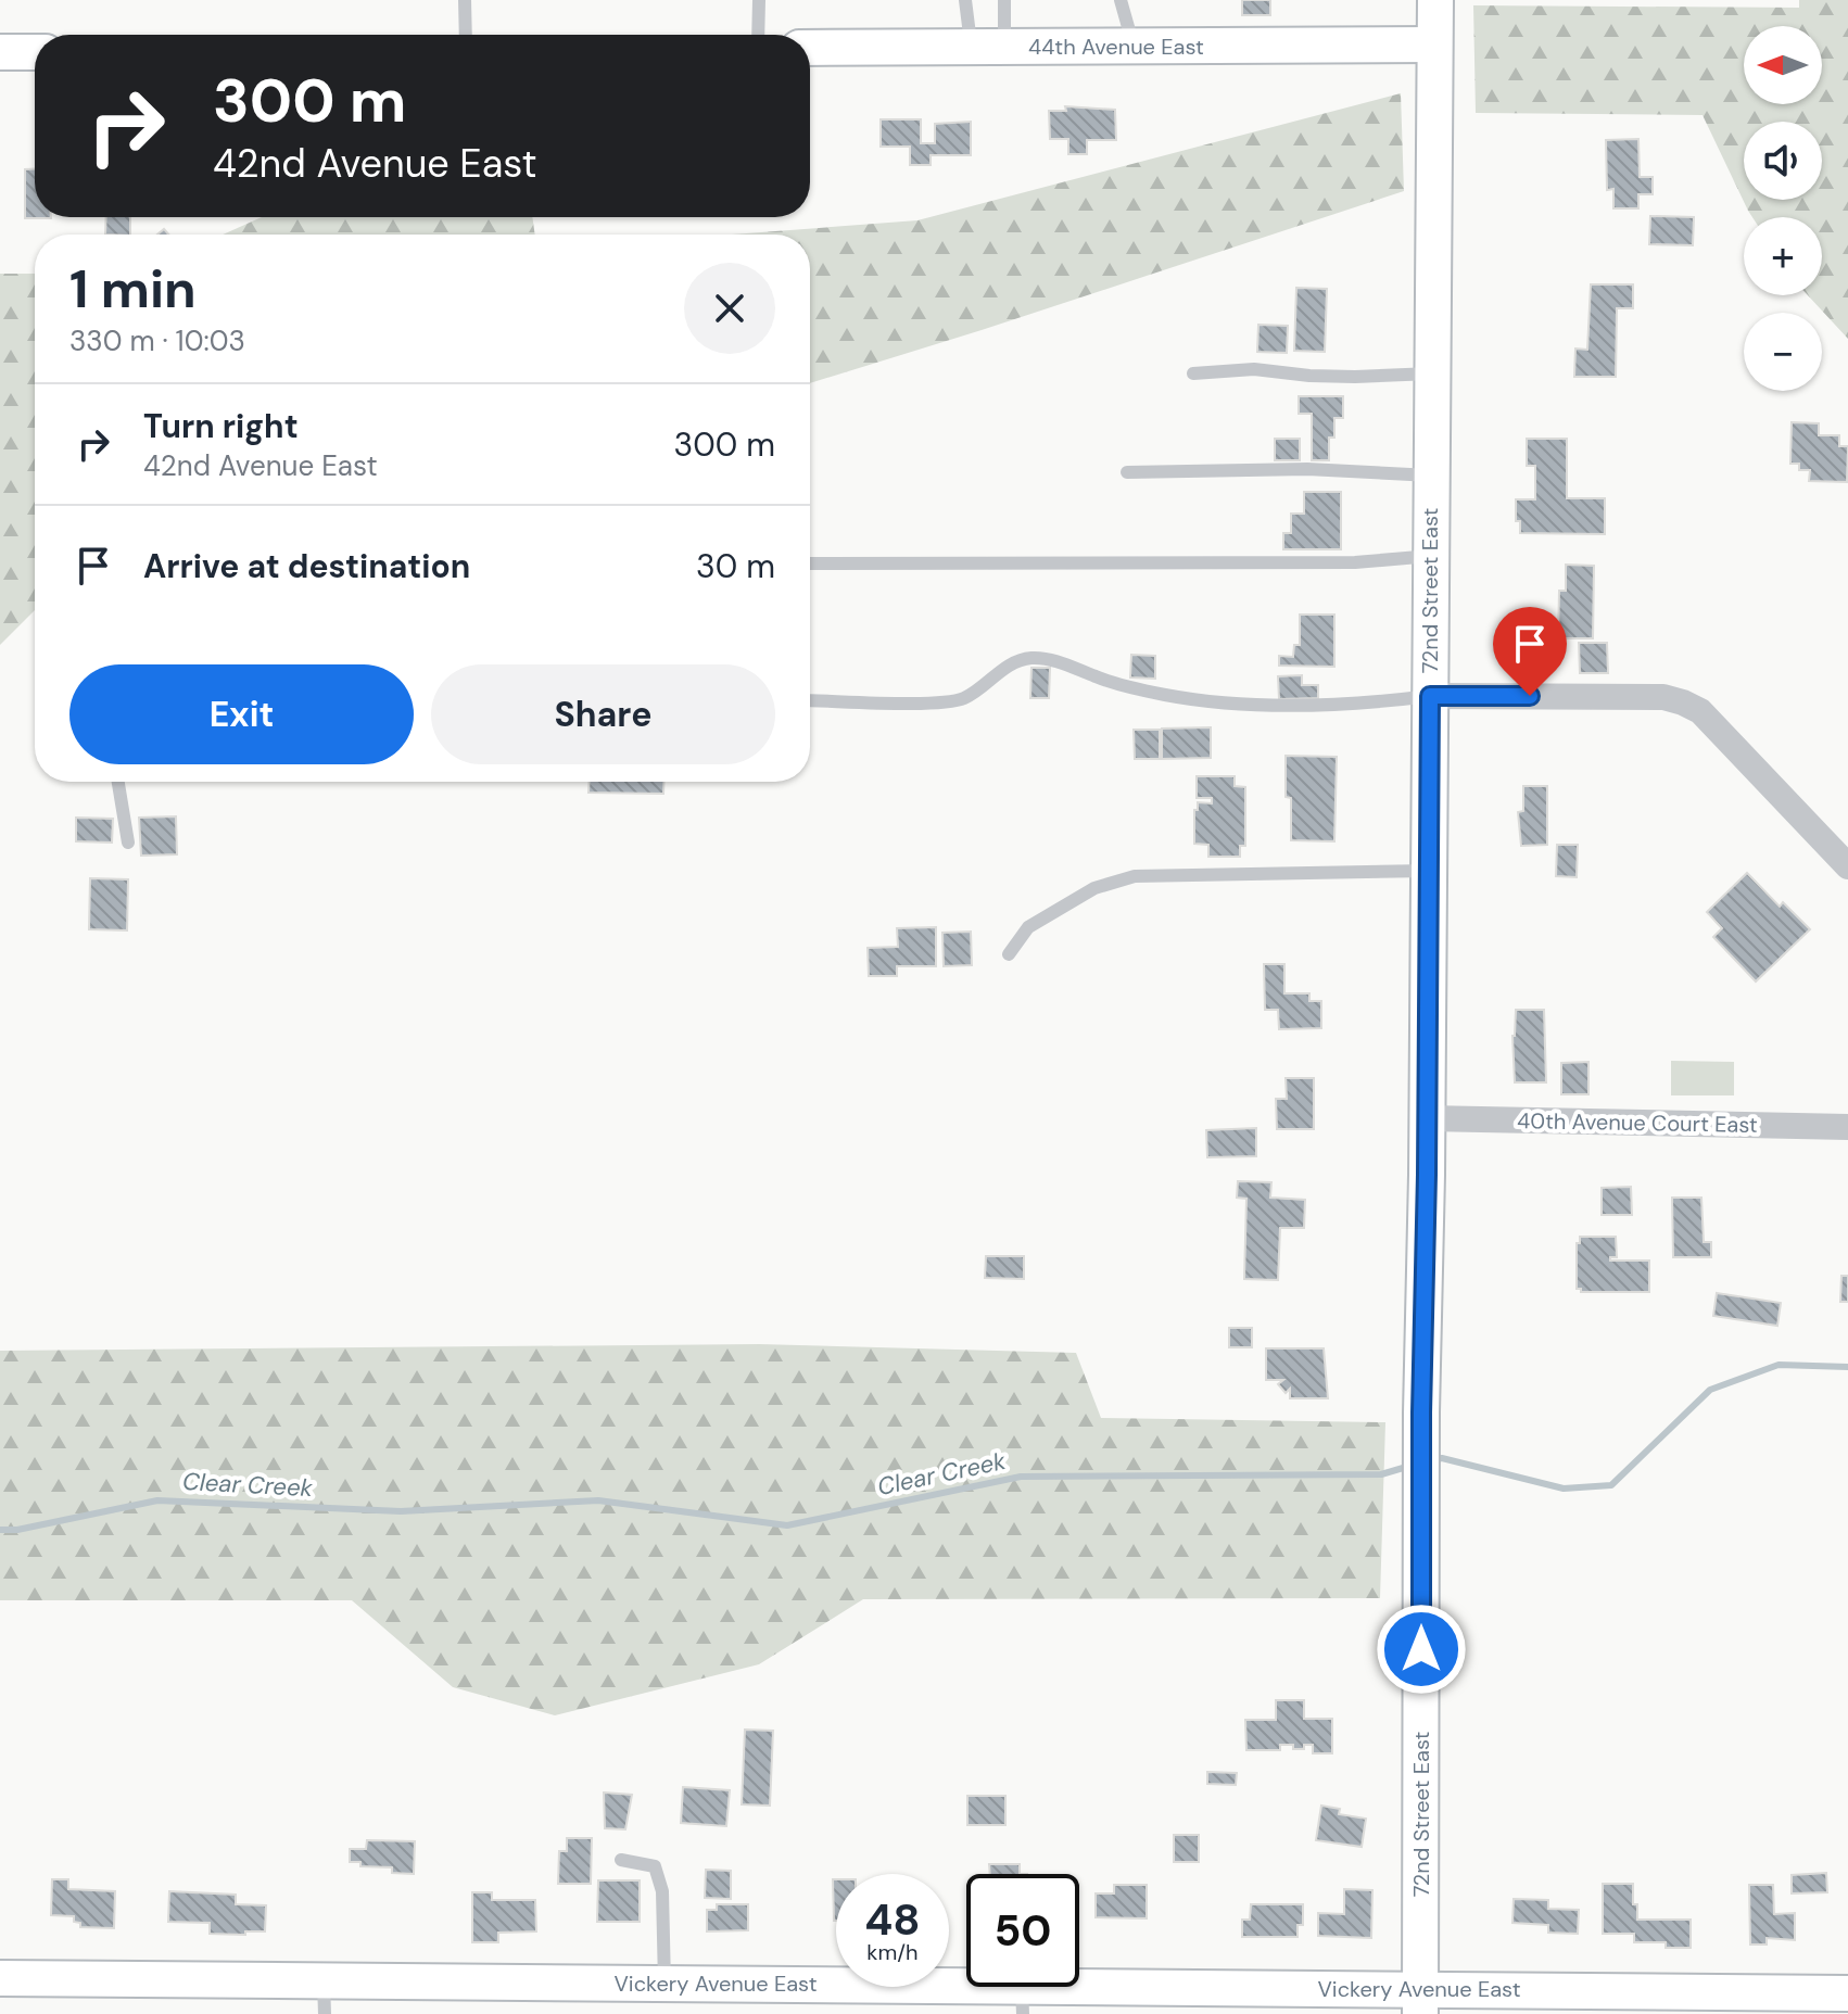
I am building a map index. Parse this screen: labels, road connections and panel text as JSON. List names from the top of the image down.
{
  "streets": {
    "street": [
      "44th Avenue East",
      "72nd Street East",
      "40th Avenue Court East",
      "Vickery Avenue East"
    ]
  },
  "crossings": [
    ["44th Avenue East", "72nd Street East"],
    ["72nd Street East", "40th Avenue Court East"],
    ["72nd Street East", "Vickery Avenue East"]
  ],
  "water": ["Clear Creek"],
  "north": "left",
  "page": {
    "map_buttons": ["+", "−"],
    "turn": ["300 m", "42nd Avenue East"],
    "heading": ["1 min", "330 m · 10:03"],
    "list": [
      {
        "name": "Turn right",
        "note": "42nd Avenue East",
        "value": "300 m"
      },
      {
        "name": "Arrive at destination",
        "value": "30 m"
      }
    ],
    "buttons": ["Exit", "Share"],
    "speed": "48 km/h",
    "limit": "50"
  }
}
